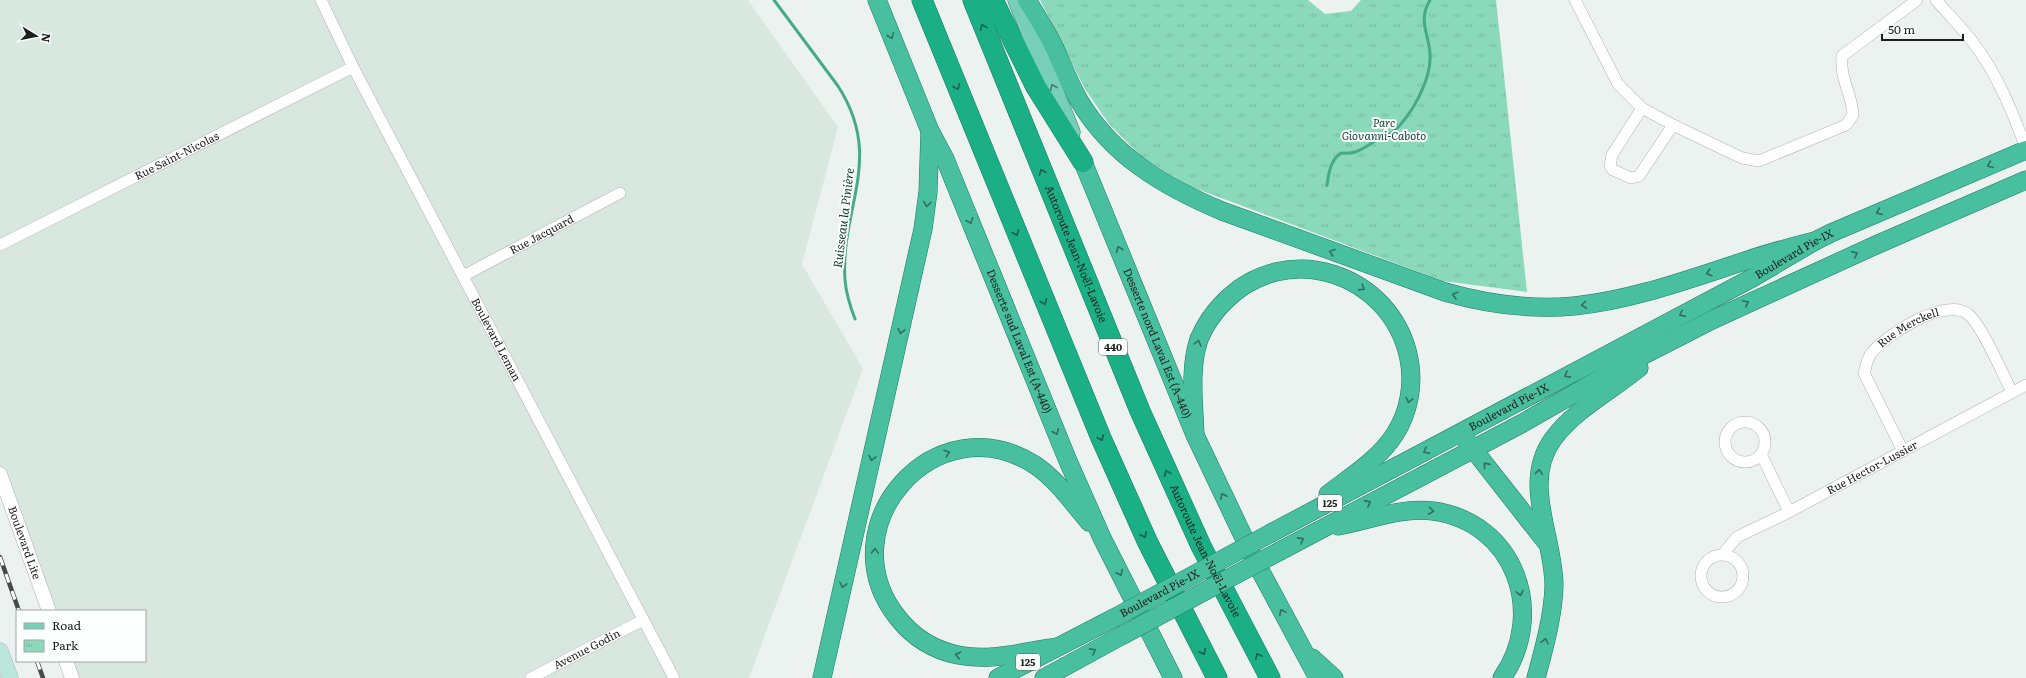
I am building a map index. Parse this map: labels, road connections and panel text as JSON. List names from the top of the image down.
{
  "streets": {
    "highway": [
      "Autoroute Jean-Noël-Lavoie",
      "Boulevard Pie-IX",
      "Desserte sud Laval Est (A-440)",
      "Desserte nord Laval Est (A-440)",
      "440",
      "125"
    ],
    "street": [
      "Rue Saint-Nicolas",
      "Rue Jacquard",
      "Rue Merckell",
      "Boulevard Leman",
      "Rue Hector-Lussier",
      "Boulevard Lite",
      "Avenue Godin"
    ]
  },
  "crossings": [
    ["Rue Saint-Nicolas", "Boulevard Leman"],
    ["Rue Jacquard", "Boulevard Leman"],
    ["Rue Merckell", "Rue Hector-Lussier"],
    ["Boulevard Leman", "Avenue Godin"]
  ],
  "one_way": ["Desserte nord Laval Est (A-440)"],
  "water": ["Ruisseau la Pinière"],
  "parks": ["Parc Giovanni-Caboto"],
  "legend": ["Road", "Park"],
  "scale_bar": "50 m",
  "north": "right"
}
